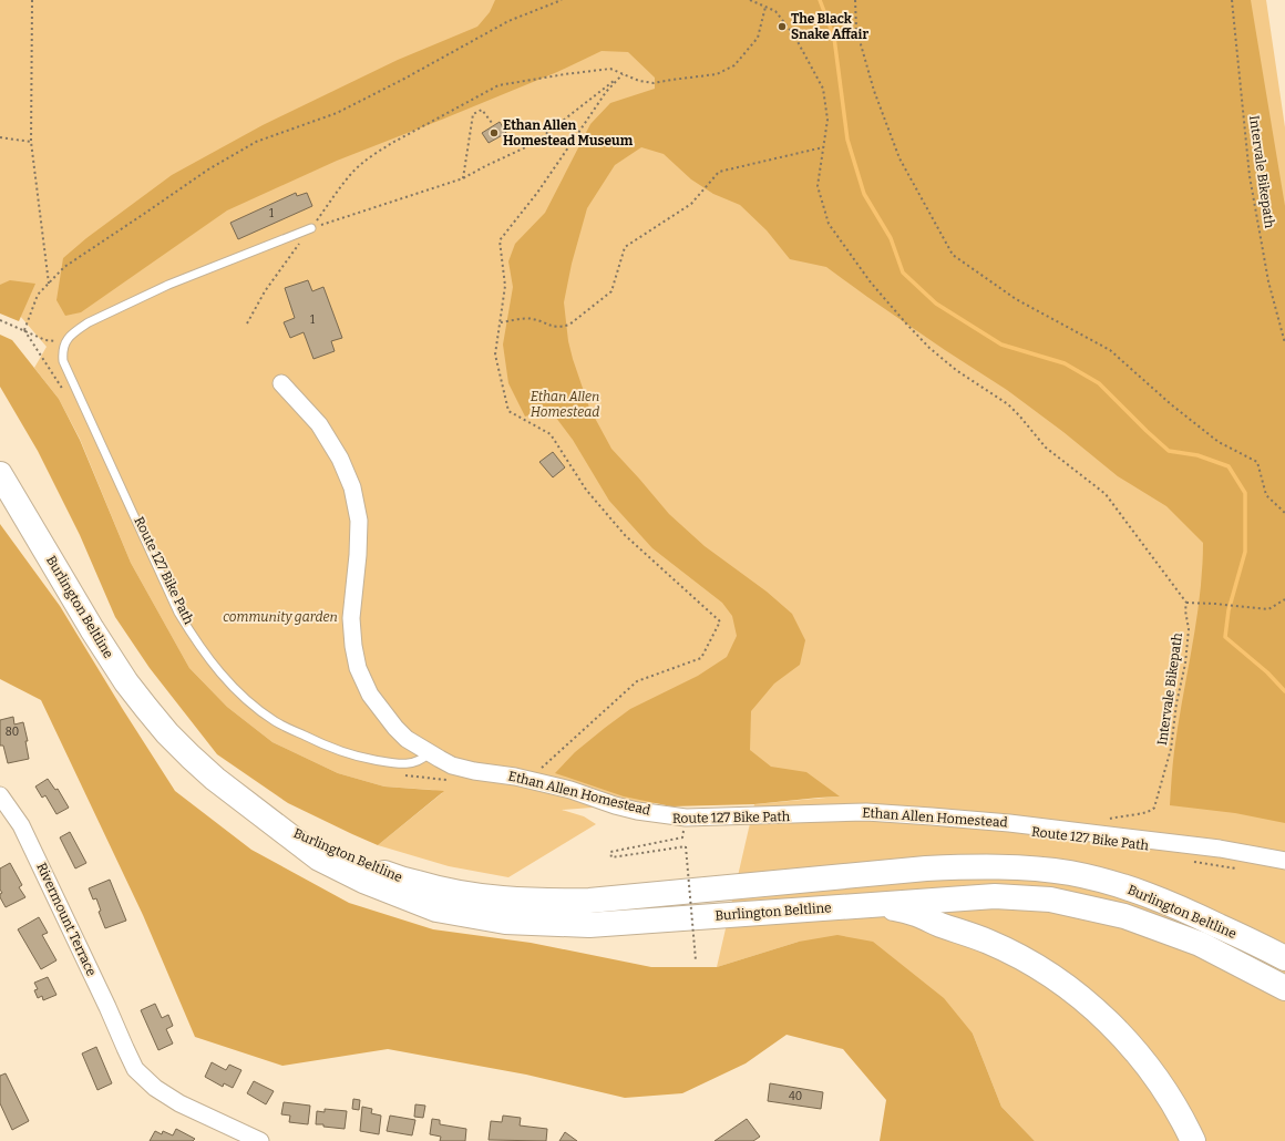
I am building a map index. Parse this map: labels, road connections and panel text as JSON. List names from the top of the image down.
{
  "streets": {
    "main road": ["Burlington Beltline"],
    "street": ["Ethan Allen Homestead", "Rivermount Terrace"],
    "path": ["Intervale Bikepath"]
  },
  "crossings": [
    ["Intervale Bikepath", "Ethan Allen Homestead"]
  ],
  "parks": ["Ethan Allen Homestead", "community garden"],
  "places": ["The Black Snake Affair", "Ethan Allen Homestead Museum"],
  "house_numbers": [
    "1",
    "1",
    "80",
    "40"
  ]
}
